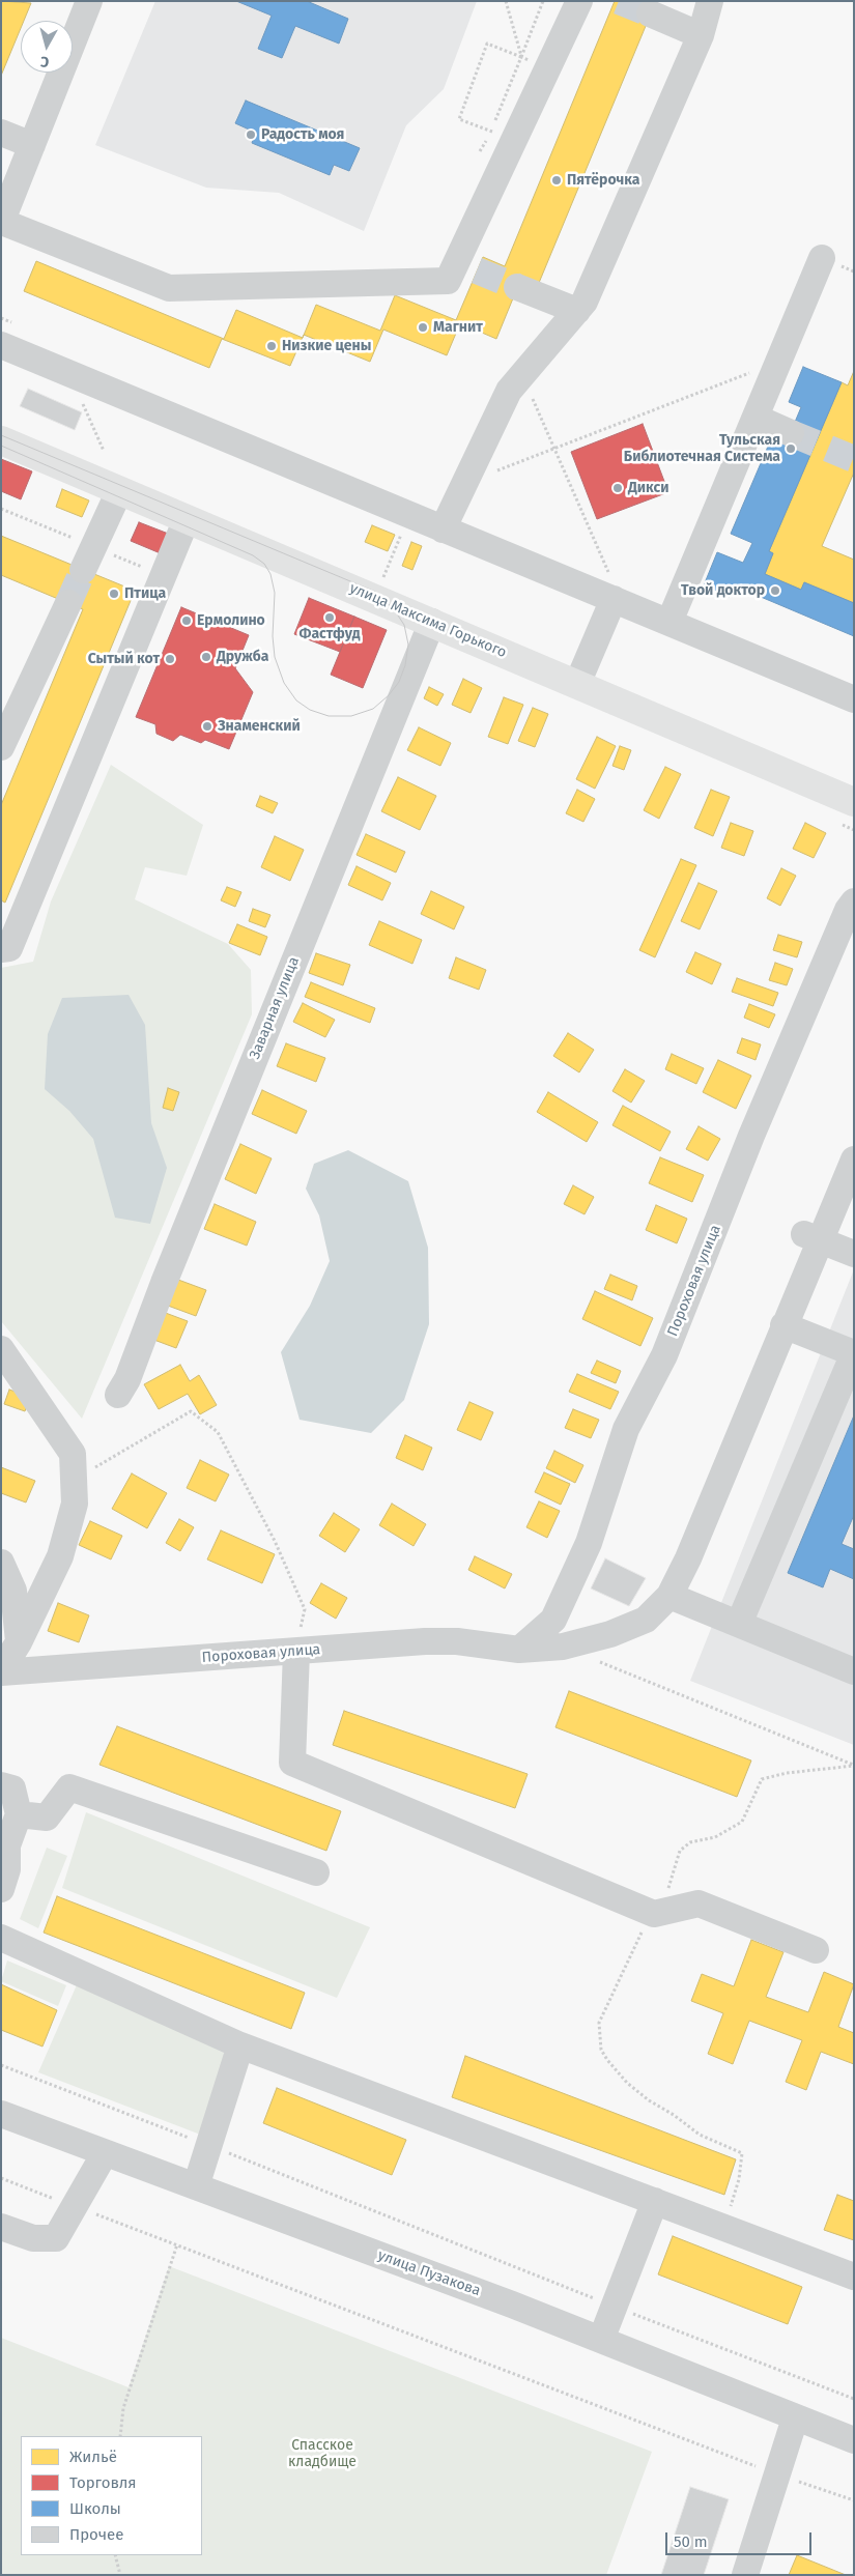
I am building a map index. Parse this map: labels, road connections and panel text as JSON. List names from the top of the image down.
{
  "streets": {
    "main road": ["улица Максима Горького"],
    "street": ["Заварная улица", "Пороховая улица", "улица Пузакова"]
  },
  "crossings": [
    ["улица Максима Горького", "Заварная улица"]
  ],
  "parks": ["Спасское кладбище"],
  "places": [
    "Радость моя",
    "Пятёрочка",
    "Магнит",
    "Низкие цены",
    "Тульская Библиотечная Система",
    "Дикси",
    "Твой доктор",
    "Птица",
    "Фастфуд",
    "Ермолино",
    "Дружба",
    "Сытый кот",
    "Знаменский"
  ],
  "legend": [
    "Жильё",
    "Торговля",
    "Школы",
    "Прочее"
  ],
  "scale_bar": "50 m",
  "north": "bottom"
}
